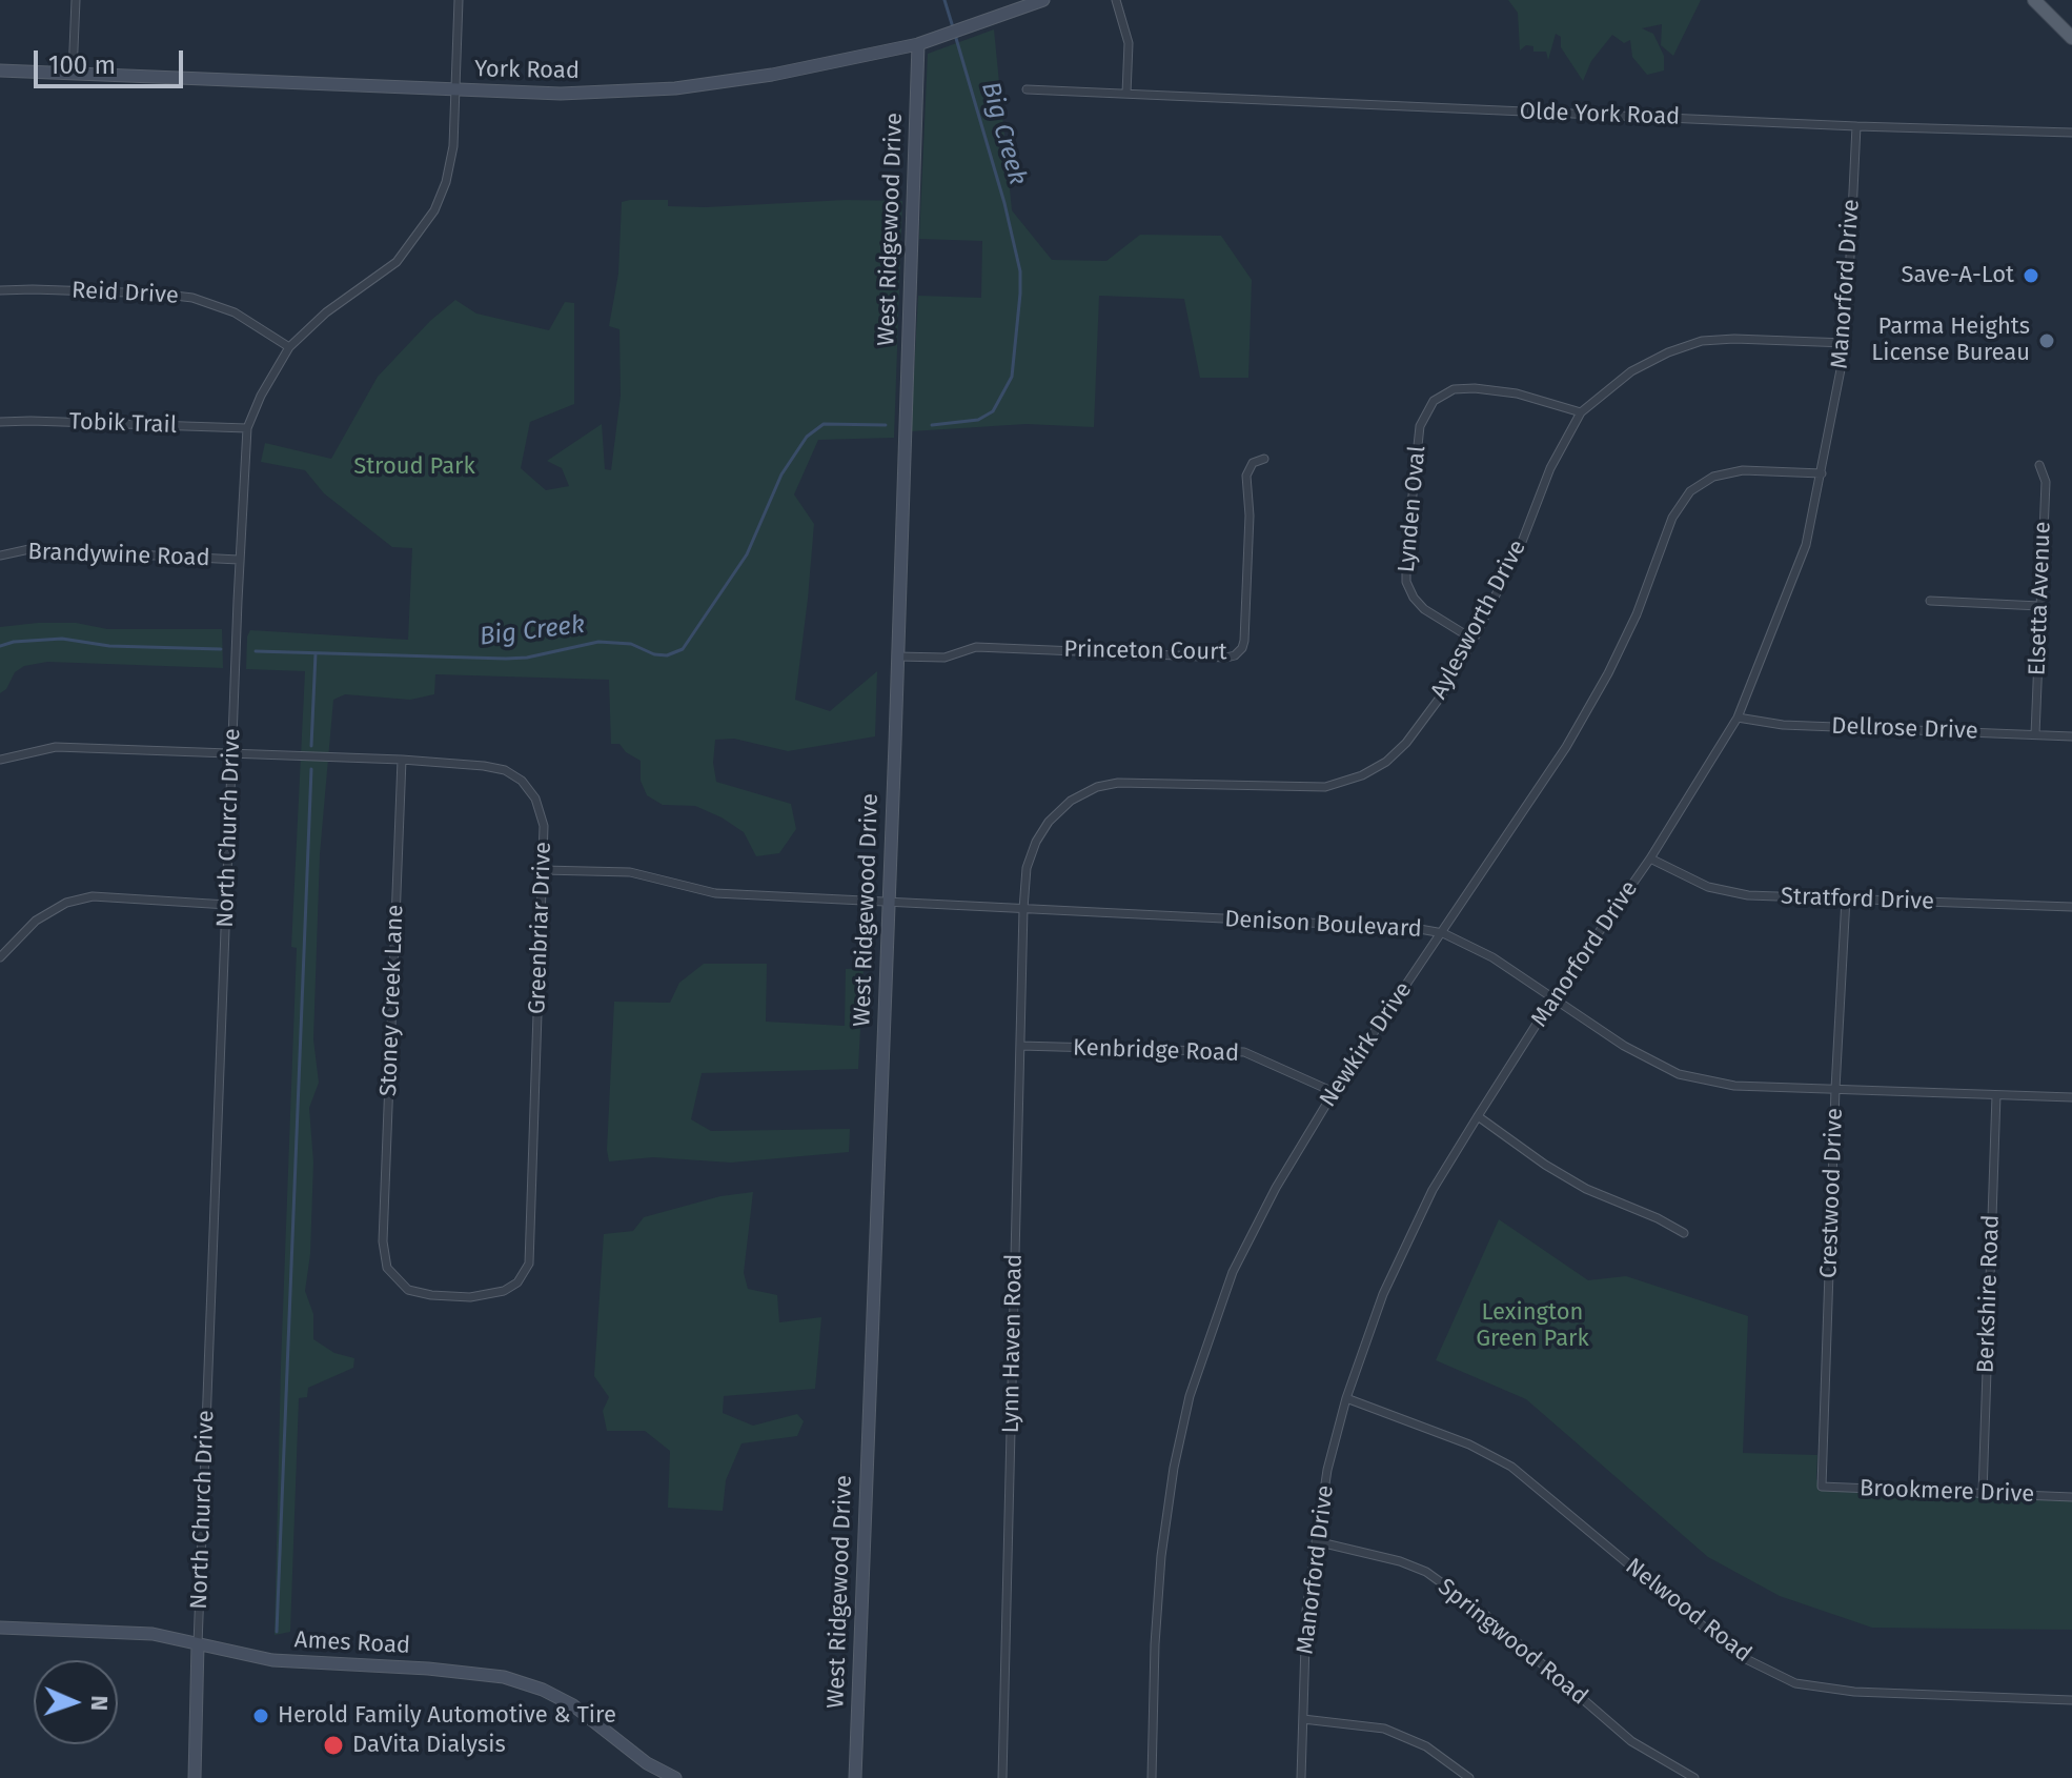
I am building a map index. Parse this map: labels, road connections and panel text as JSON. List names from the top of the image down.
{
  "streets": {
    "main road": ["York Road", "West Ridgewood Drive", "Ames Road"],
    "street": [
      "Olde York Road",
      "Manorford Drive",
      "Reid Drive",
      "Tobik Trail",
      "Lynden Oval",
      "Brandywine Road",
      "Elsetta Avenue",
      "Aylesworth Drive",
      "Princeton Court",
      "Dellrose Drive",
      "North Church Drive",
      "Stratford Drive",
      "Denison Boulevard",
      "Greenbriar Drive",
      "Stoney Creek Lane",
      "Newkirk Drive",
      "Kenbridge Road",
      "Crestwood Drive",
      "Berkshire Road",
      "Lynn Haven Road",
      "Brookmere Drive",
      "Nelwood Road",
      "Springwood Road"
    ]
  },
  "crossings": [
    ["York Road", "West Ridgewood Drive"],
    ["York Road", "North Church Drive"],
    ["Olde York Road", "Manorford Drive"],
    ["West Ridgewood Drive", "Princeton Court"],
    ["West Ridgewood Drive", "Denison Boulevard"],
    ["Manorford Drive", "Aylesworth Drive"],
    ["Manorford Drive", "Dellrose Drive"],
    ["Manorford Drive", "Stratford Drive"],
    ["Manorford Drive", "Denison Boulevard"],
    ["Manorford Drive", "Newkirk Drive"],
    ["Manorford Drive", "Nelwood Road"],
    ["Manorford Drive", "Springwood Road"],
    ["Reid Drive", "North Church Drive"],
    ["Tobik Trail", "North Church Drive"],
    ["Lynden Oval", "Aylesworth Drive"],
    ["Brandywine Road", "North Church Drive"],
    ["Elsetta Avenue", "Dellrose Drive"],
    ["Aylesworth Drive", "Denison Boulevard"],
    ["Aylesworth Drive", "Lynn Haven Road"],
    ["North Church Drive", "Greenbriar Drive"],
    ["North Church Drive", "Ames Road"],
    ["Stratford Drive", "Crestwood Drive"],
    ["Denison Boulevard", "Greenbriar Drive"],
    ["Denison Boulevard", "Newkirk Drive"],
    ["Denison Boulevard", "Crestwood Drive"],
    ["Denison Boulevard", "Berkshire Road"],
    ["Denison Boulevard", "Lynn Haven Road"],
    ["Greenbriar Drive", "Stoney Creek Lane"],
    ["Newkirk Drive", "Kenbridge Road"],
    ["Kenbridge Road", "Lynn Haven Road"],
    ["Crestwood Drive", "Brookmere Drive"],
    ["Berkshire Road", "Brookmere Drive"]
  ],
  "water": ["Big Creek"],
  "parks": ["Stroud Park", "Lexington Green Park"],
  "places": [
    "Save-A-Lot",
    "Parma Heights License Bureau",
    "Herold Family Automotive & Tire",
    "DaVita Dialysis"
  ],
  "scale_bar": "100 m",
  "north": "right"
}
